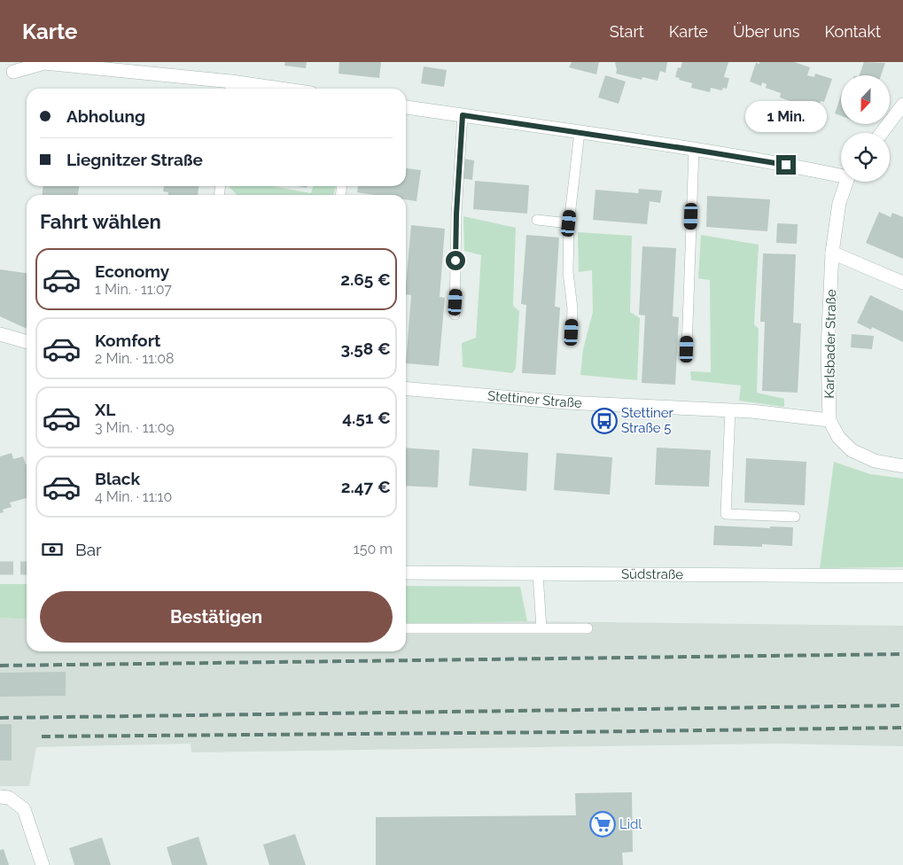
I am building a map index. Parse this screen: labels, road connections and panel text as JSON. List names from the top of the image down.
{
  "streets": {
    "street": ["Karlsbader Straße", "Stettiner Straße", "Südstraße"]
  },
  "crossings": [
    ["Karlsbader Straße", "Stettiner Straße"]
  ],
  "places": {
    "bus stop": ["Stettiner Straße 5"],
    "supermarket": ["Lidl"]
  },
  "north": "bottom",
  "page": {
    "header": "Karte",
    "nav": [
      "Start",
      "Karte",
      "Über uns",
      "Kontakt"
    ],
    "banner": ["Abholung", "Liegnitzer Straße"],
    "bubble": "1 Min.",
    "heading": "Fahrt wählen",
    "list": [
      {
        "name": "Economy",
        "note": "1 Min. · 11:07",
        "value": "2.65 €"
      },
      {
        "name": "Komfort",
        "note": "2 Min. · 11:08",
        "value": "3.58 €"
      },
      {
        "name": "XL",
        "note": "3 Min. · 11:09",
        "value": "4.51 €"
      },
      {
        "name": "Black",
        "note": "4 Min. · 11:10",
        "value": "2.47 €"
      }
    ],
    "pay": ["Bar", "150 m"],
    "buttons": "Bestätigen"
  }
}
